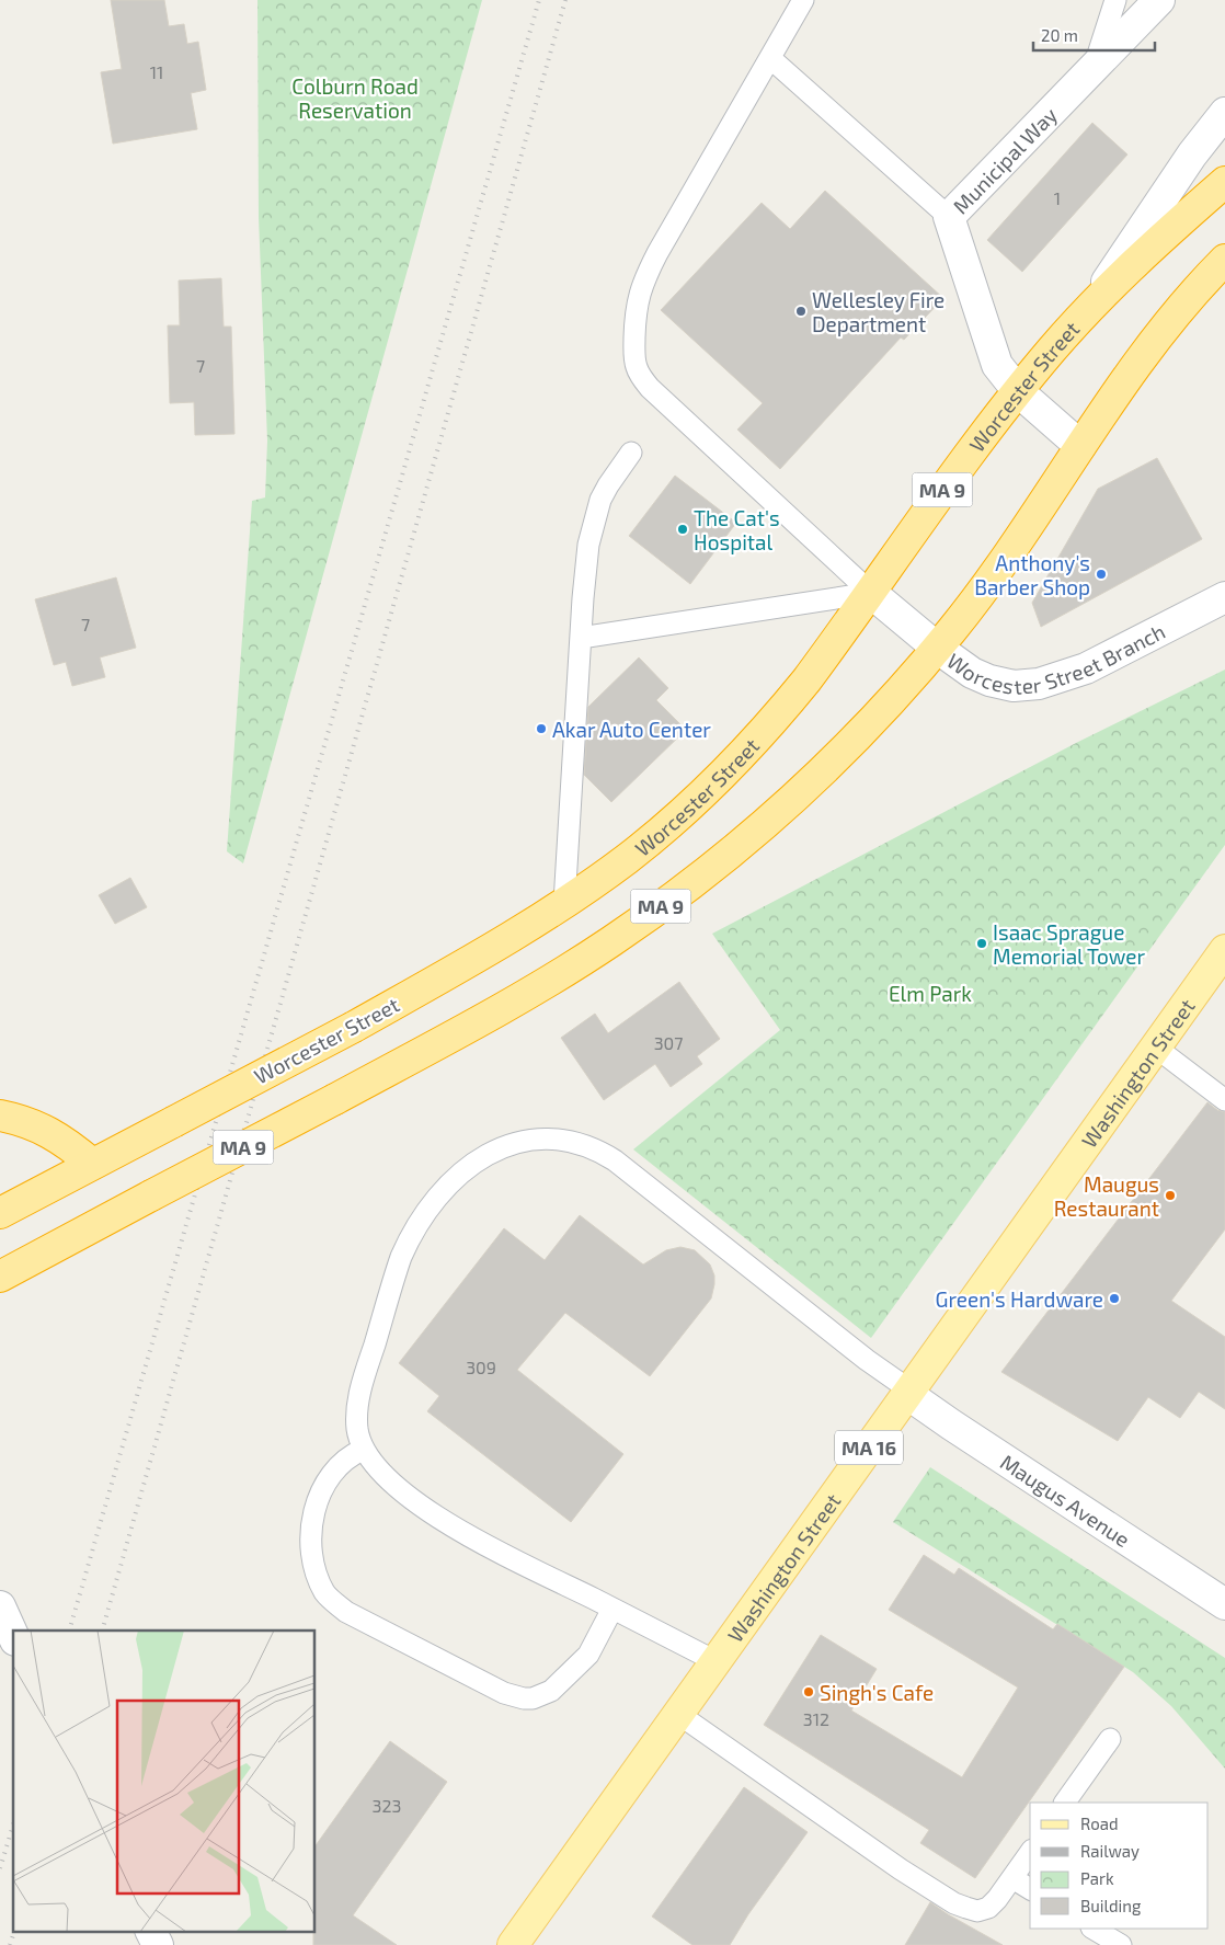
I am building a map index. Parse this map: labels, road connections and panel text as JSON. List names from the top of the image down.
{
  "streets": {
    "highway": ["Worcester Street", "MA 9"],
    "main road": ["Washington Street", "MA 16"],
    "street": ["Municipal Way", "Worcester Street Branch", "Maugus Avenue"]
  },
  "crossings": [
    ["Municipal Way", "Worcester Street"],
    ["Municipal Way", "MA 9"],
    ["Worcester Street", "Worcester Street Branch"],
    ["MA 9", "Worcester Street Branch"],
    ["Washington Street", "Maugus Avenue"]
  ],
  "parks": ["Colburn Road Reservation", "Elm Park"],
  "places": [
    "Wellesley Fire Department",
    "The Cat's Hospital",
    "Anthony's Barber Shop",
    "Akar Auto Center",
    "Isaac Sprague Memorial Tower",
    "Maugus Restaurant",
    "Green's Hardware",
    "Singh's Cafe"
  ],
  "house_numbers": [
    "11",
    "1",
    "7",
    "7",
    "307",
    "309",
    "312",
    "323"
  ],
  "legend": [
    "Road",
    "Railway",
    "Park",
    "Building"
  ],
  "scale_bar": "20 m"
}
